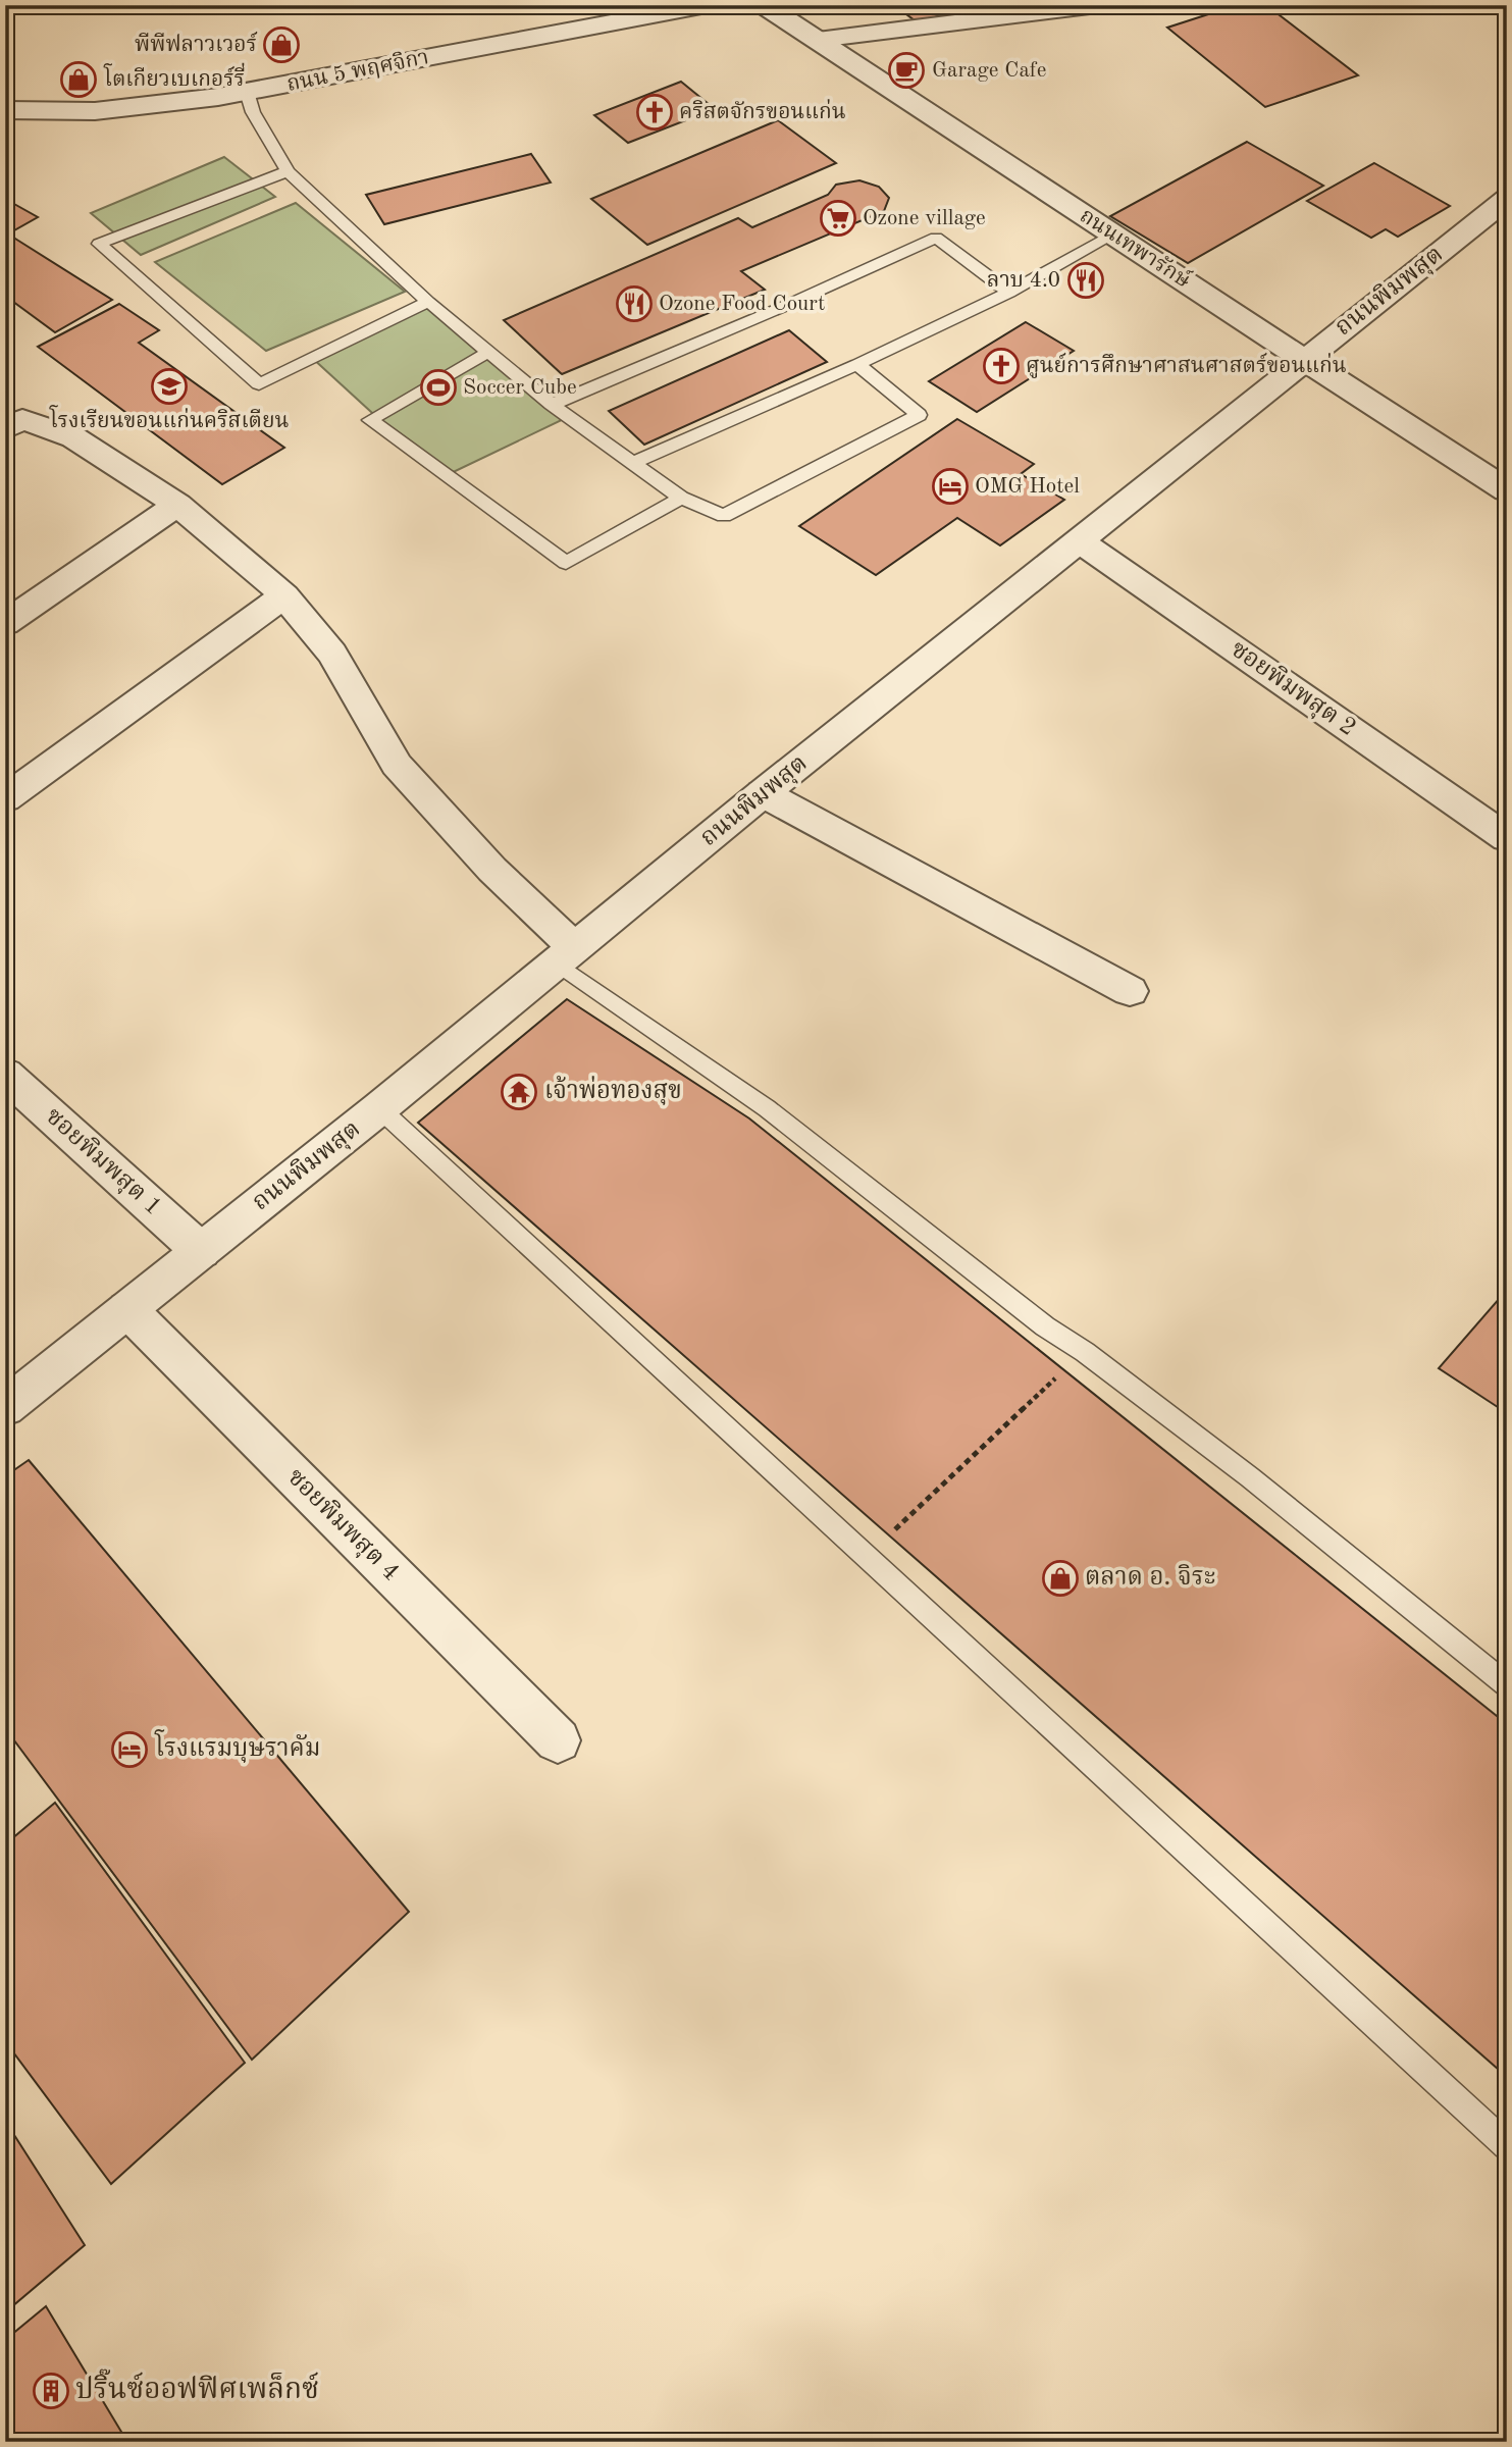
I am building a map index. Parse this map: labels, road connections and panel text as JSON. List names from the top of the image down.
{
  "streets": {
    "street": [
      "ถนน 5 พฤศจิกา",
      "ถนนเทพารักษ์",
      "ถนนพิมพสุต",
      "ซอยพิมพสุต 2",
      "ซอยพิมพสุต 1",
      "ซอยพิมพสุต 4"
    ]
  },
  "crossings": [
    ["ถนนเทพารักษ์", "ถนนพิมพสุต"],
    ["ถนนพิมพสุต", "ซอยพิมพสุต 2"],
    ["ถนนพิมพสุต", "ซอยพิมพสุต 1"],
    ["ถนนพิมพสุต", "ซอยพิมพสุต 4"]
  ],
  "places": {
    "shop": ["พีพีฟลาวเวอร์", "โตเกียวเบเกอร์รี่", "ตลาด อ. จิระ"],
    "cafe": ["Garage Cafe"],
    "church": ["คริสตจักรขอนแก่น", "ศูนย์การศึกษาศาสนศาสตร์ขอนแก่น"],
    "supermarket": ["Ozone village"],
    "restaurant": ["ลาบ 4.0", "Ozone Food Court"],
    "school or university": ["โรงเรียนขอนแก่นคริสเตียน"],
    "sports": ["Soccer Cube"],
    "hotel": ["OMG Hotel", "โรงแรมบุษราคัม"],
    "temple": ["เจ้าพ่อทองสุข"],
    "building": ["ปริ๊นซ์ออฟฟิศเพล็กซ์"]
  }
}
